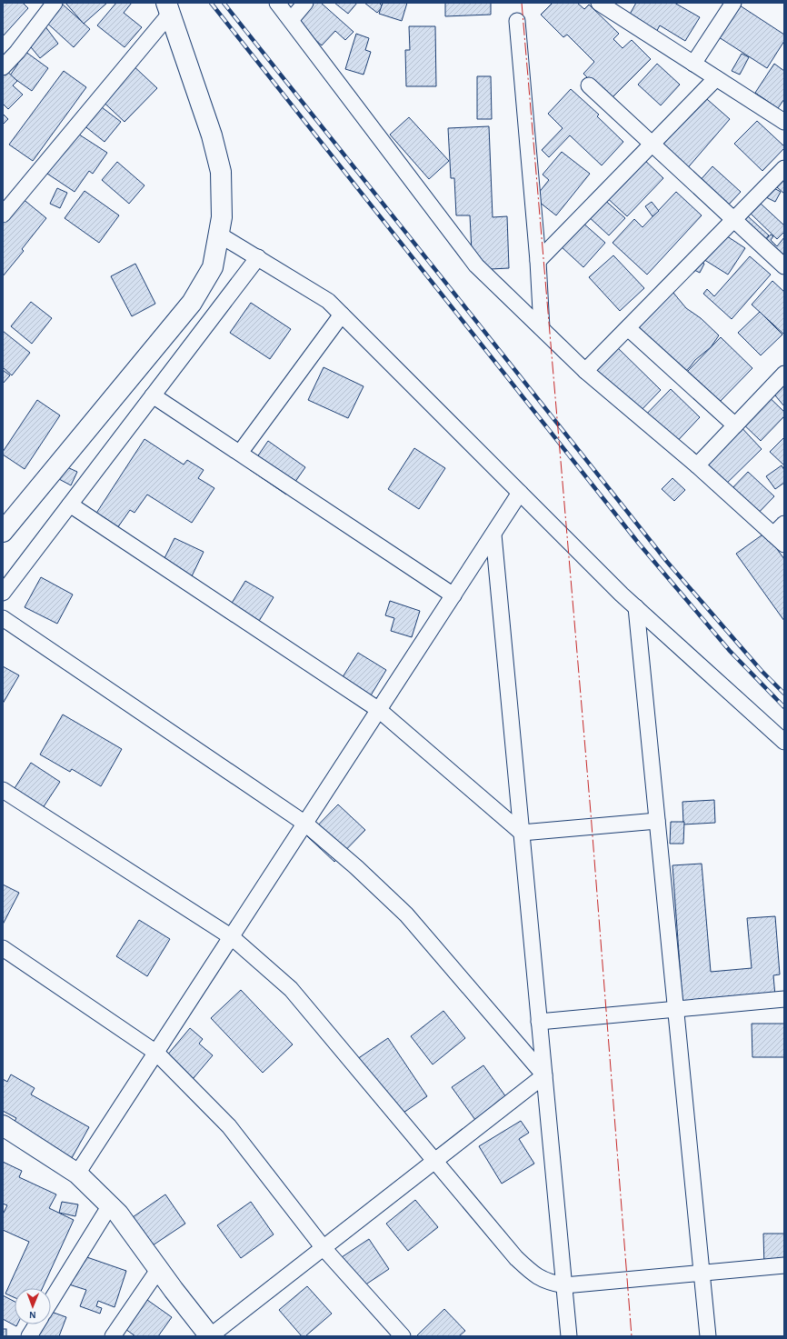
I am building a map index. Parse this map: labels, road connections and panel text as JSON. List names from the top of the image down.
{
  "north": "bottom"
}
